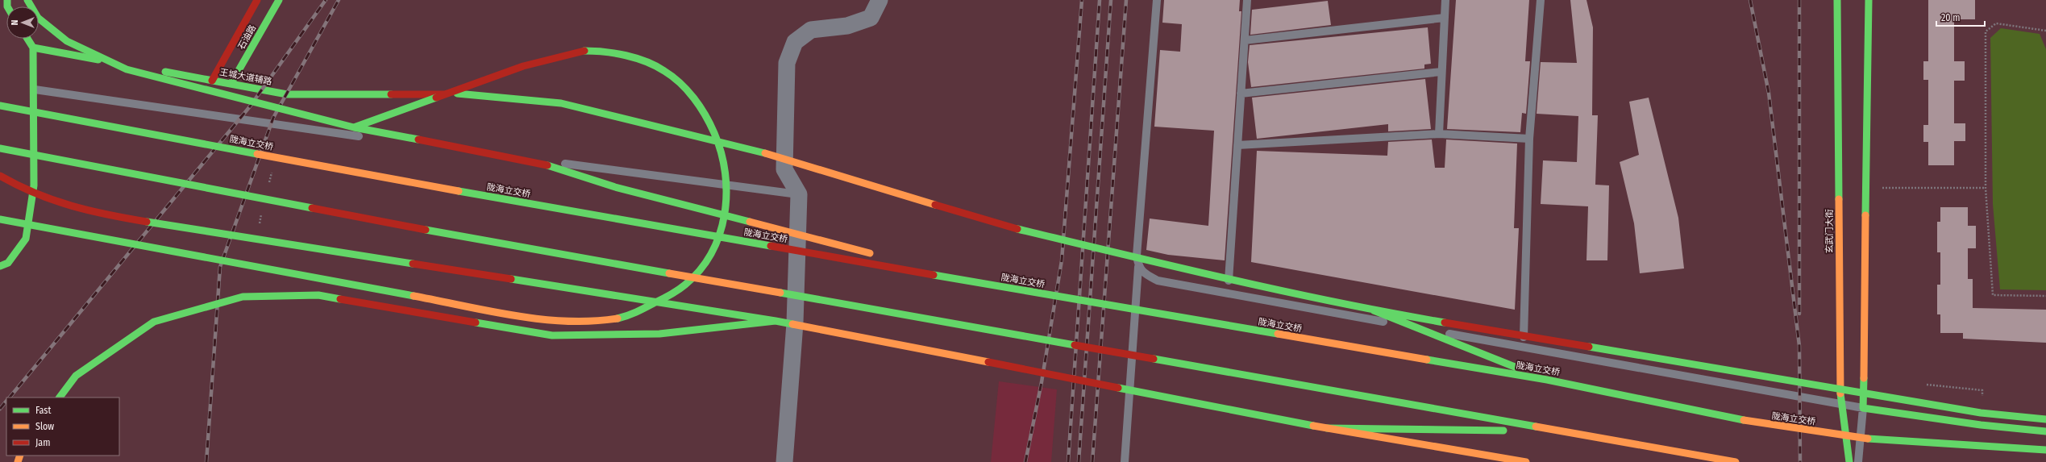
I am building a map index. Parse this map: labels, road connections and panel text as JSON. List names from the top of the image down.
{
  "streets": {
    "main road": [
      "石油路",
      "王城大道辅路",
      "陇海立交桥",
      "玄武门大街"
    ]
  },
  "crossings": [
    ["石油路", "王城大道辅路"]
  ],
  "legend": ["Fast", "Slow", "Jam"],
  "scale_bar": "20 m",
  "north": "left"
}
